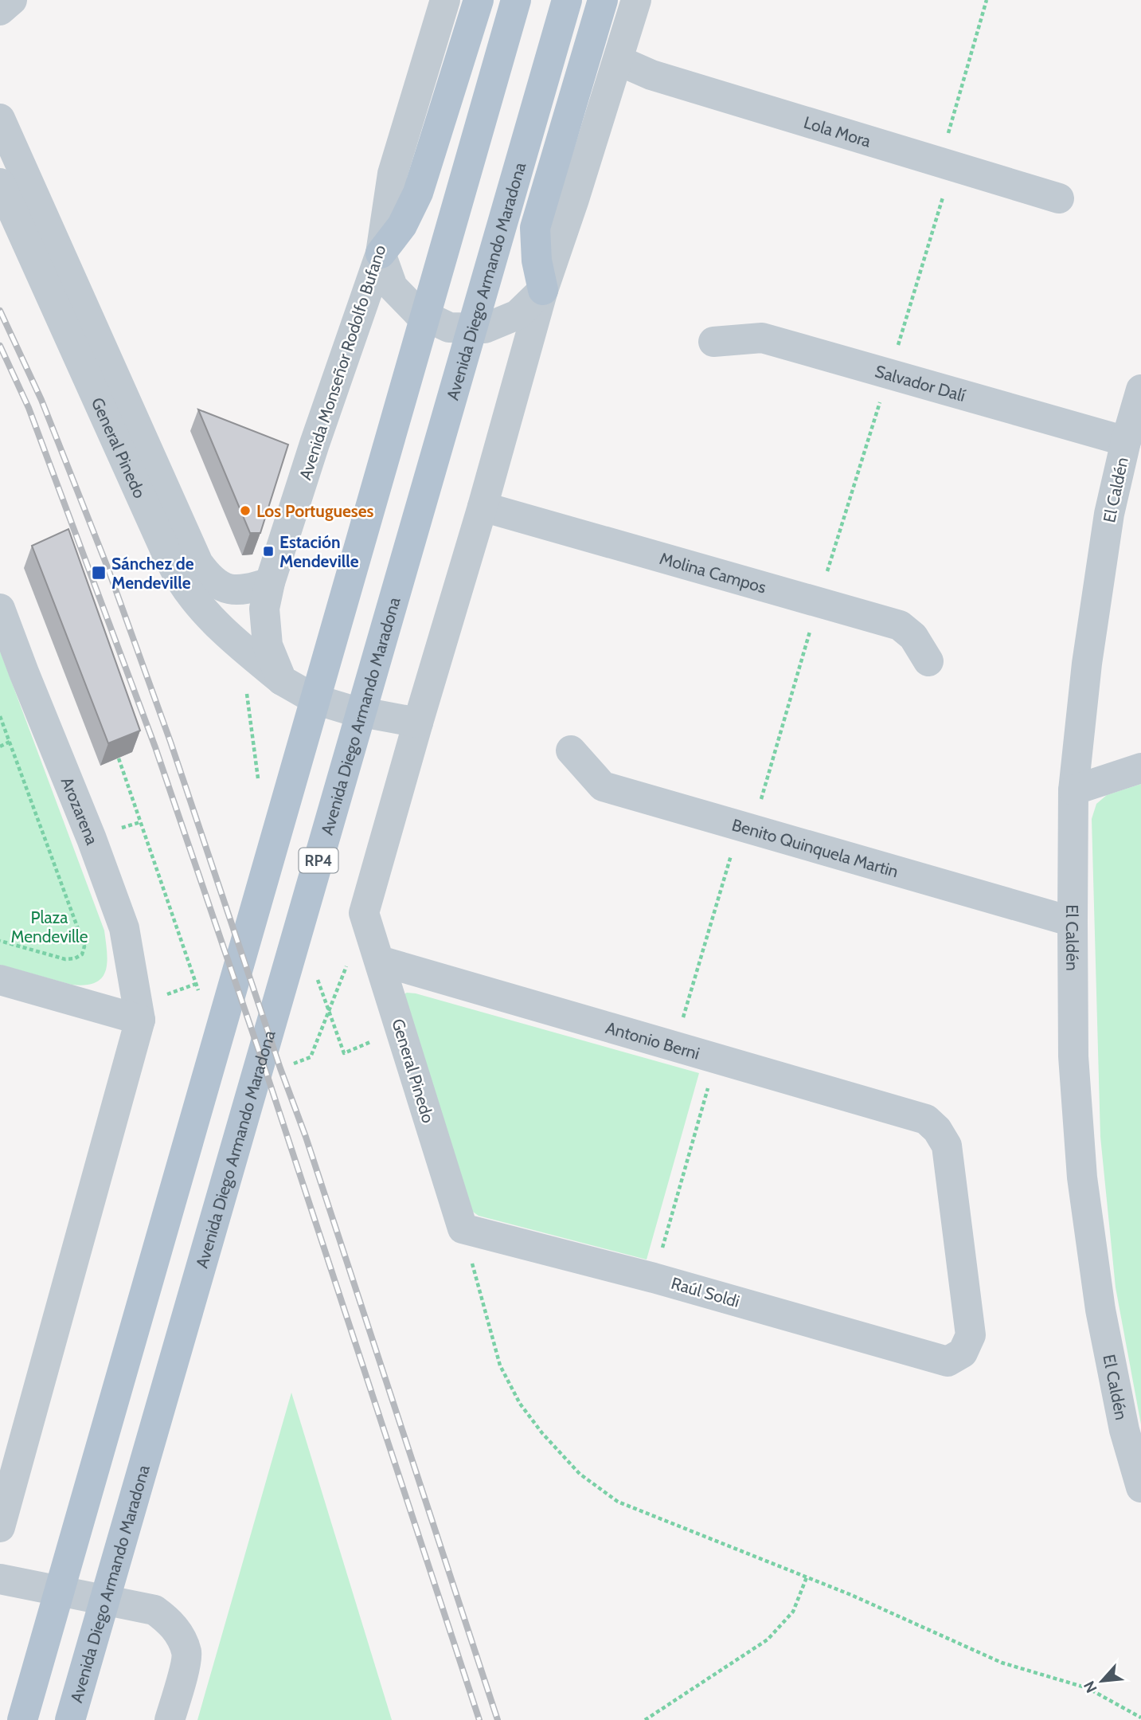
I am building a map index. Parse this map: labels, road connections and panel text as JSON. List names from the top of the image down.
{
  "streets": {
    "main road": ["Avenida Diego Armando Maradona", "RP4"],
    "street": [
      "Lola Mora",
      "Avenida Monseñor Rodolfo Bufano",
      "Salvador Dalí",
      "General Pinedo",
      "El Caldén",
      "Molina Campos",
      "Arozarena",
      "Benito Quinquela Martin",
      "Antonio Berni",
      "Raúl Soldi"
    ]
  },
  "crossings": [
    ["Avenida Monseñor Rodolfo Bufano", "General Pinedo"],
    ["Salvador Dalí", "El Caldén"],
    ["General Pinedo", "Antonio Berni"],
    ["General Pinedo", "Raúl Soldi"],
    ["El Caldén", "Benito Quinquela Martin"],
    ["Antonio Berni", "Raúl Soldi"]
  ],
  "parks": ["Plaza Mendeville"],
  "places": {
    "other": ["Los Portugueses"],
    "transit": ["Estación Mendeville", "Sánchez de Mendeville"]
  },
  "north": "bottom left"
}
